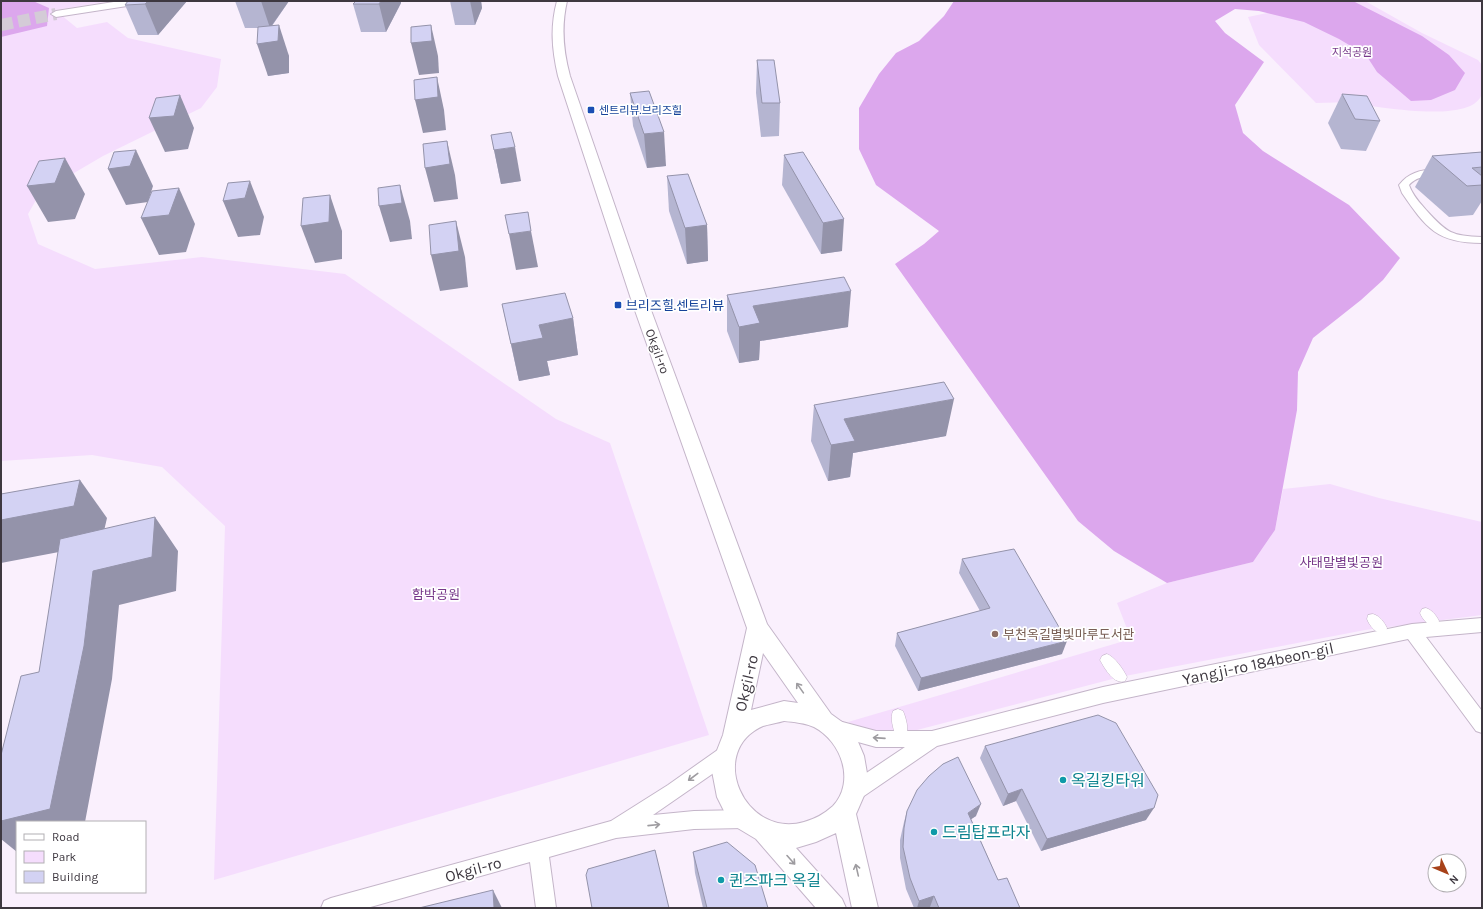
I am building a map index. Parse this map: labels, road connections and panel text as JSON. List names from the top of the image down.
{
  "streets": {
    "street": ["Okgil-ro", "Yangji-ro 184beon-gil"]
  },
  "parks": ["지석공원", "사태말별빛공원", "함박공원"],
  "places": {
    "transit": ["센트리뷰.브리즈힐", "브리즈힐.센트리뷰"],
    "other": [
      "부천옥길별빛마루도서관",
      "옥길킹타워",
      "드림탑프라자",
      "퀸즈파크 옥길"
    ]
  },
  "legend": ["Road", "Park", "Building"],
  "north": "bottom right"
}
